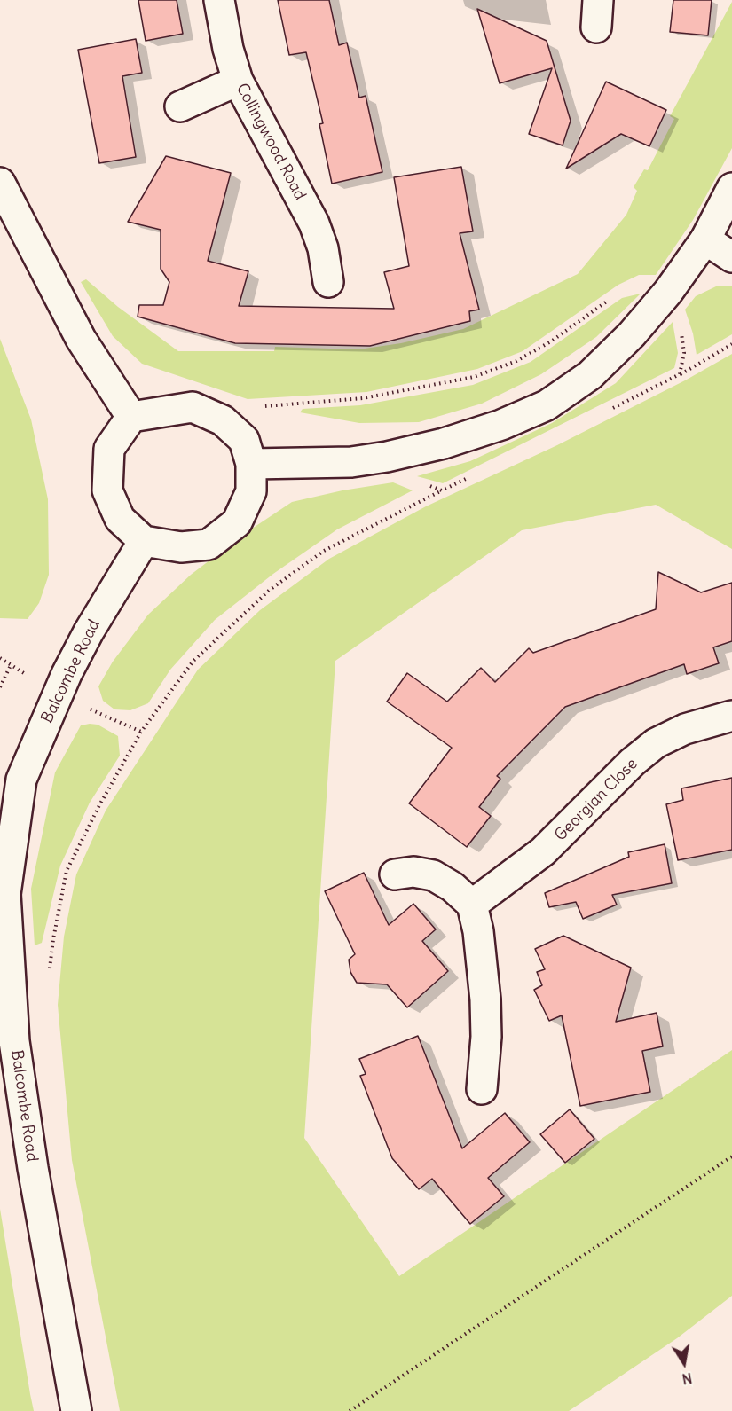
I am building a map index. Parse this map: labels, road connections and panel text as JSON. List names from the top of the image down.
{
  "streets": {
    "main road": ["Collingwood Road", "Balcombe Road", "Georgian Close"]
  },
  "north": "bottom"
}
